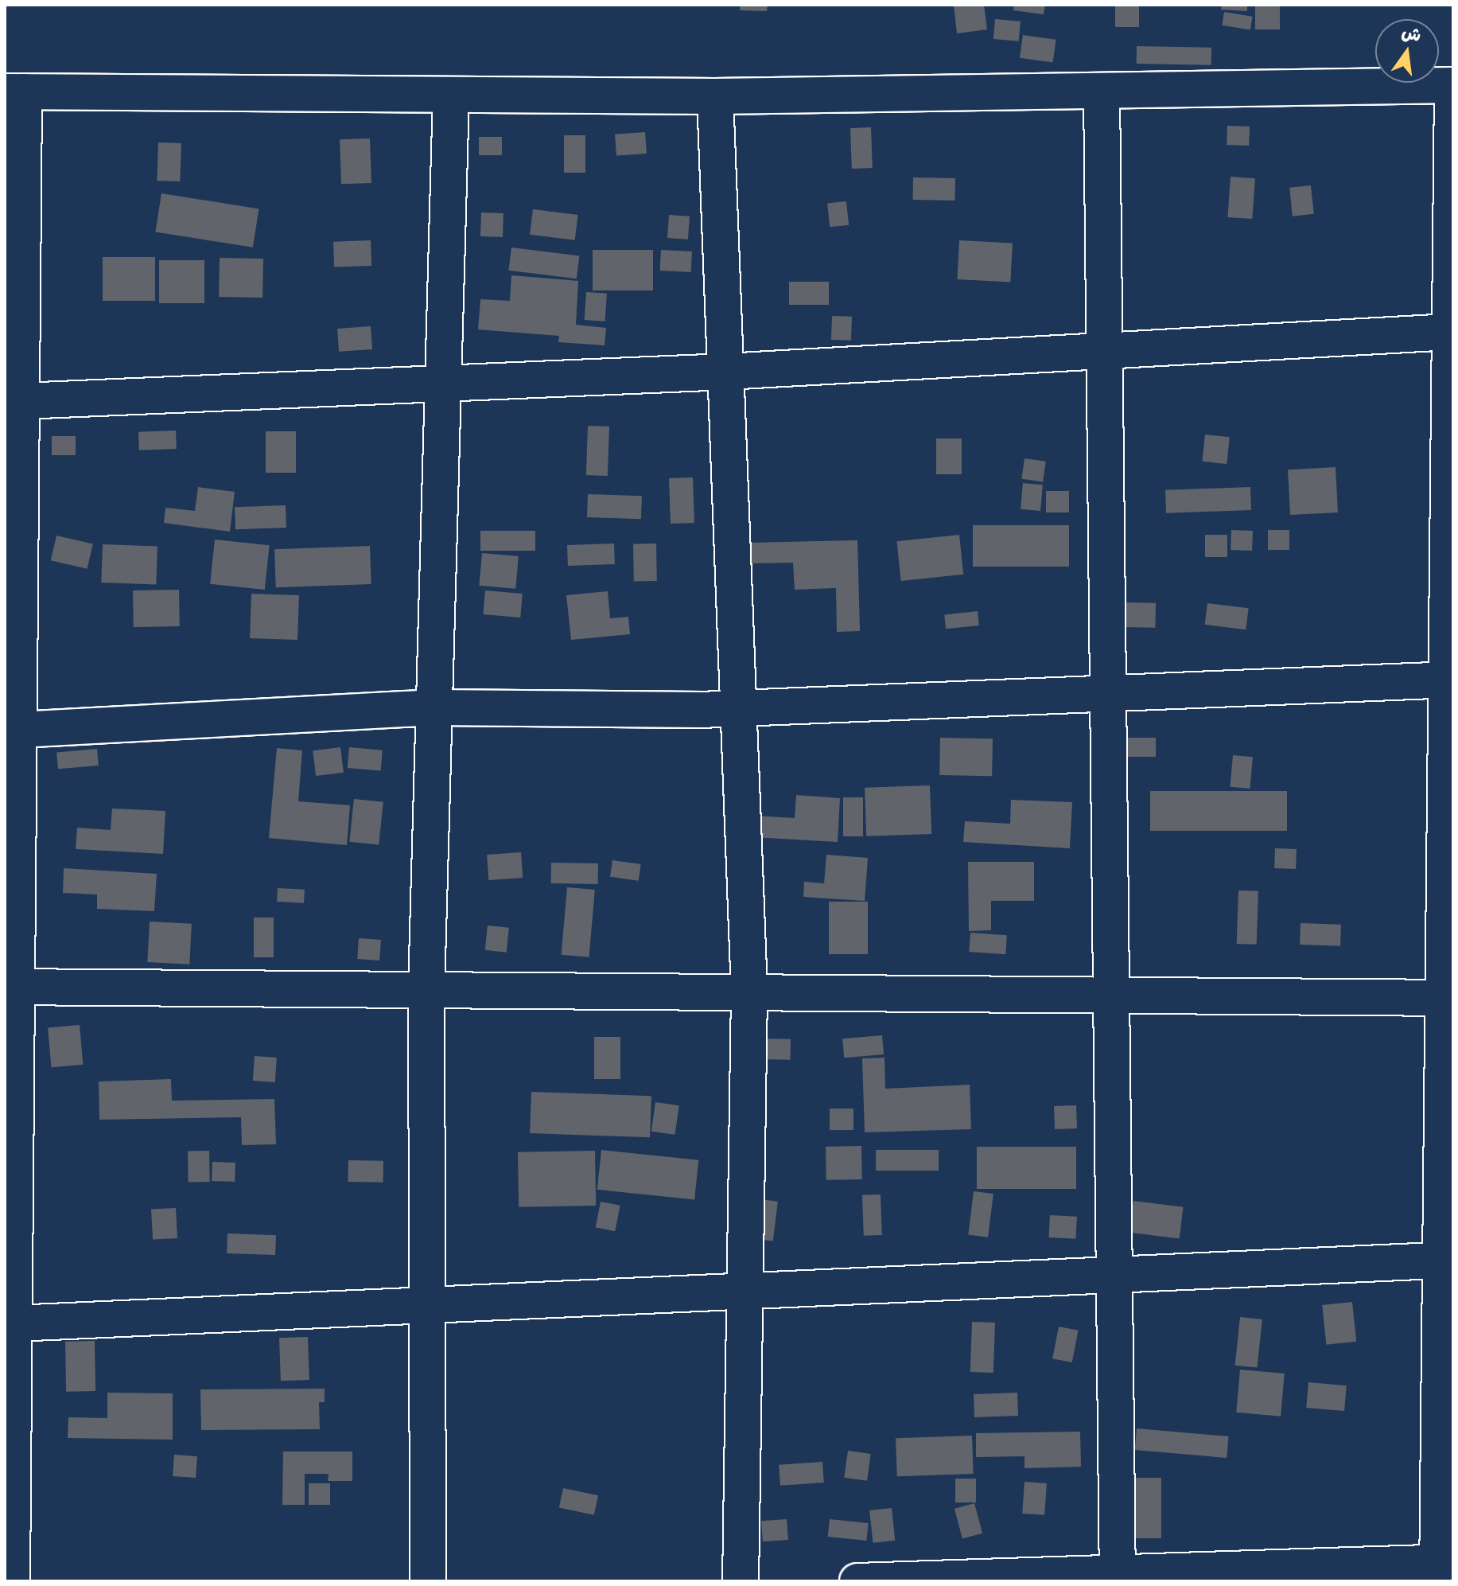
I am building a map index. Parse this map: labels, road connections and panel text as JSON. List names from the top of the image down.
{
  "north": "top"
}
